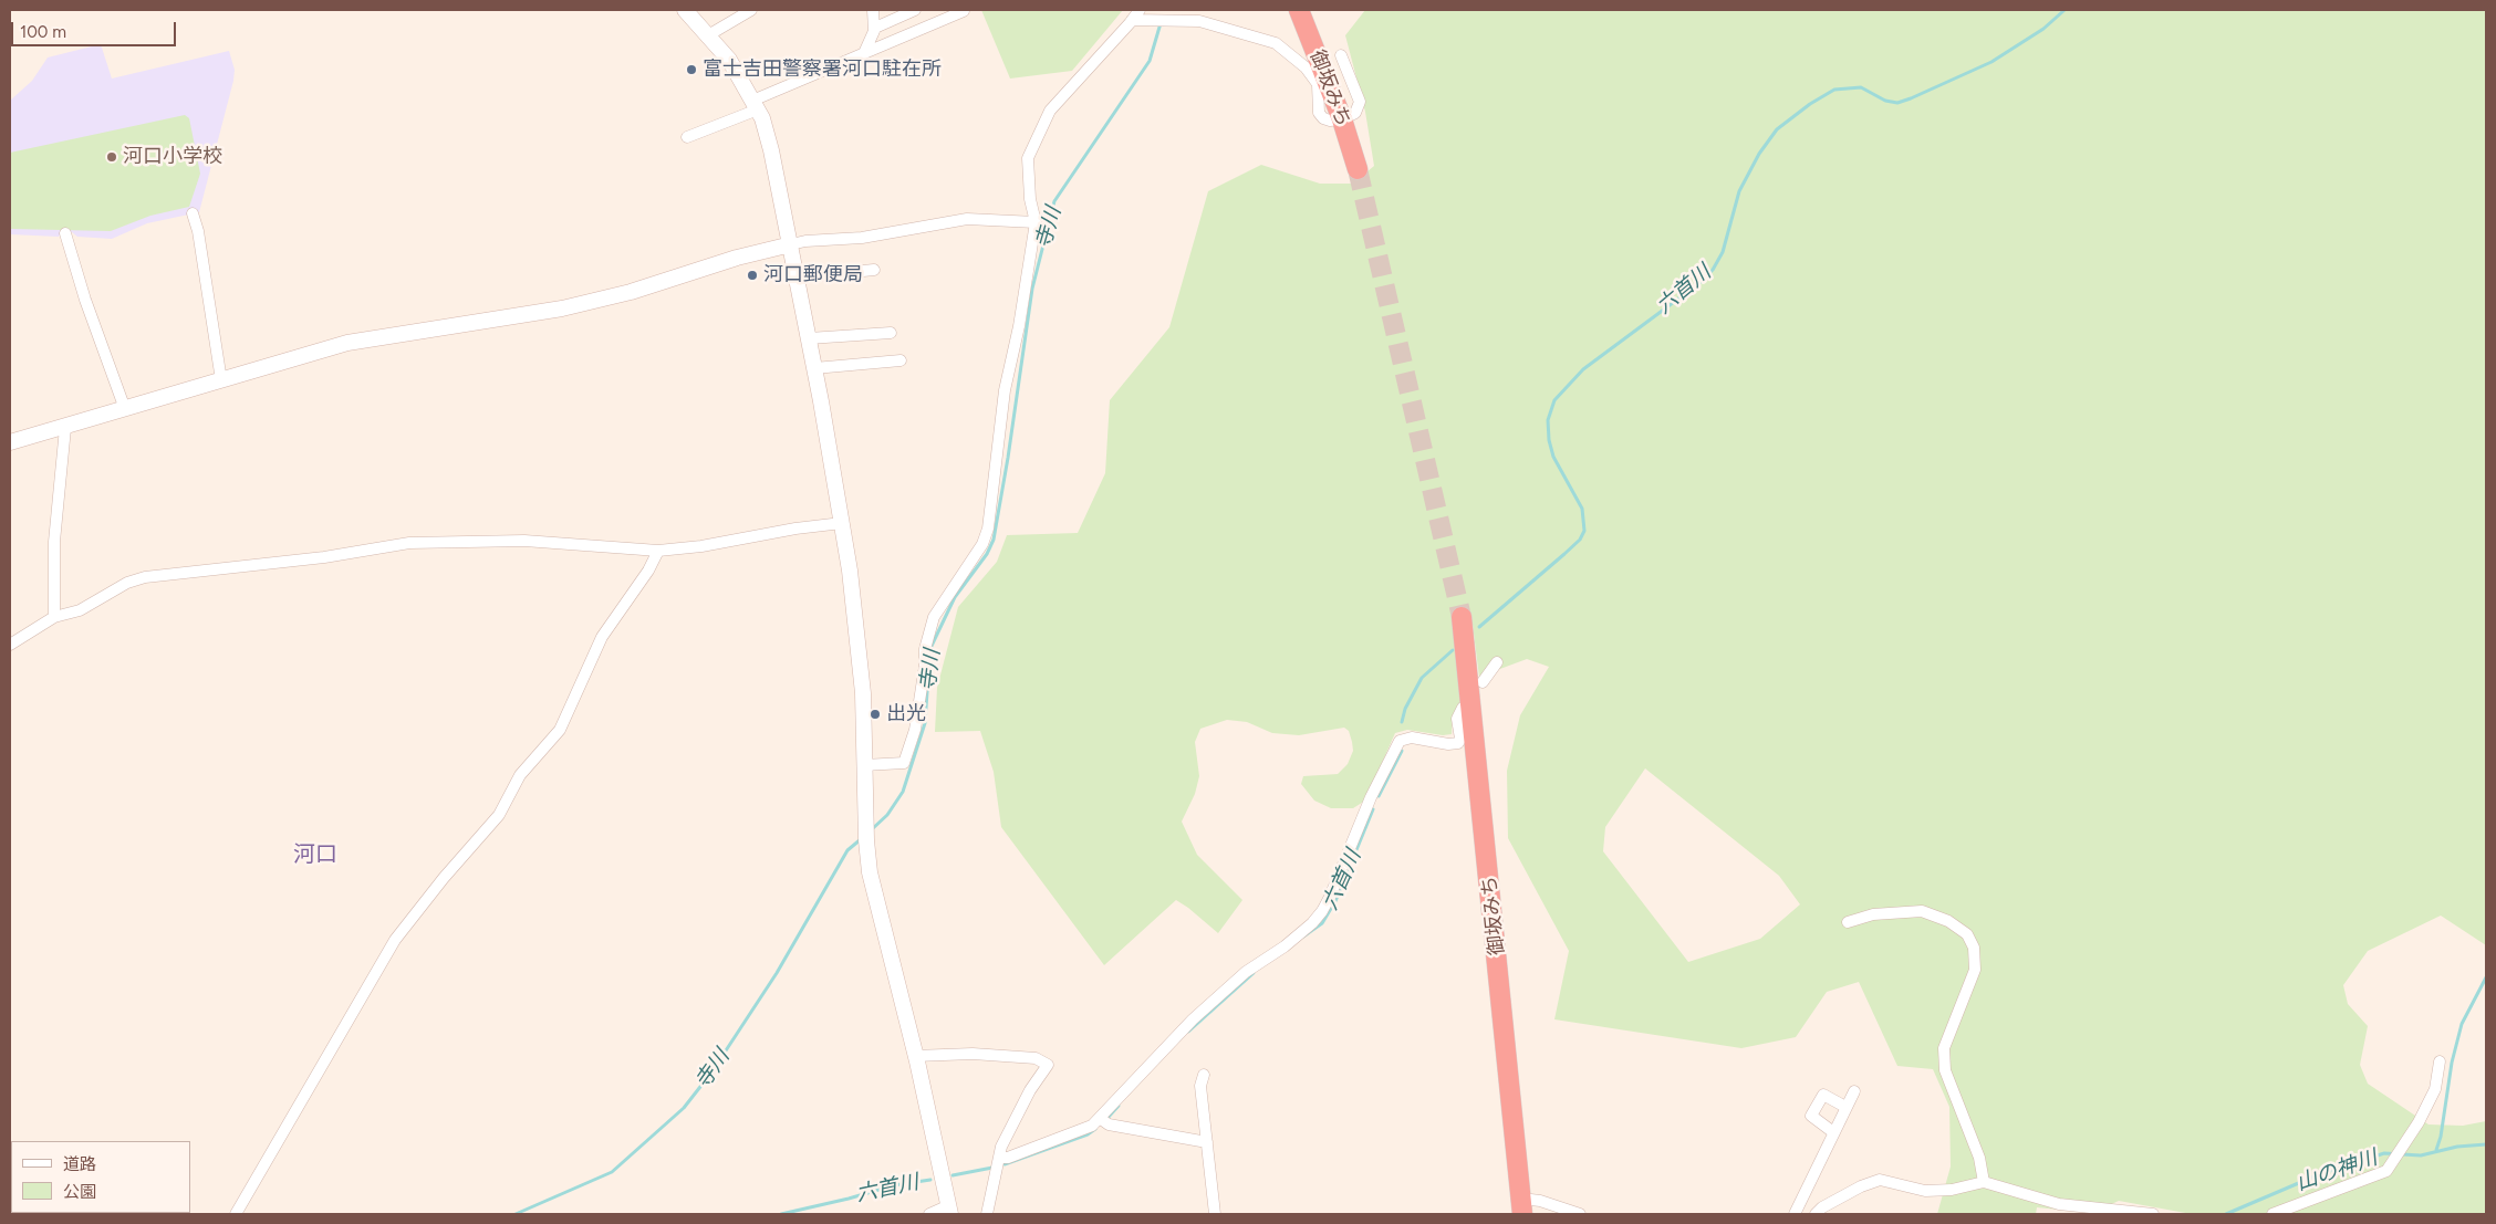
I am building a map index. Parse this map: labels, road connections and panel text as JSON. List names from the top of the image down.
{
  "streets": {
    "highway": ["御坂みち"]
  },
  "districts": ["河口"],
  "water": ["寺川", "六首川", "山の神川"],
  "places": [
    "富士吉田警察署河口駐在所",
    "河口小学校",
    "河口郵便局",
    "出光"
  ],
  "legend": ["道路", "公園"],
  "scale_bar": "100 m"
}
